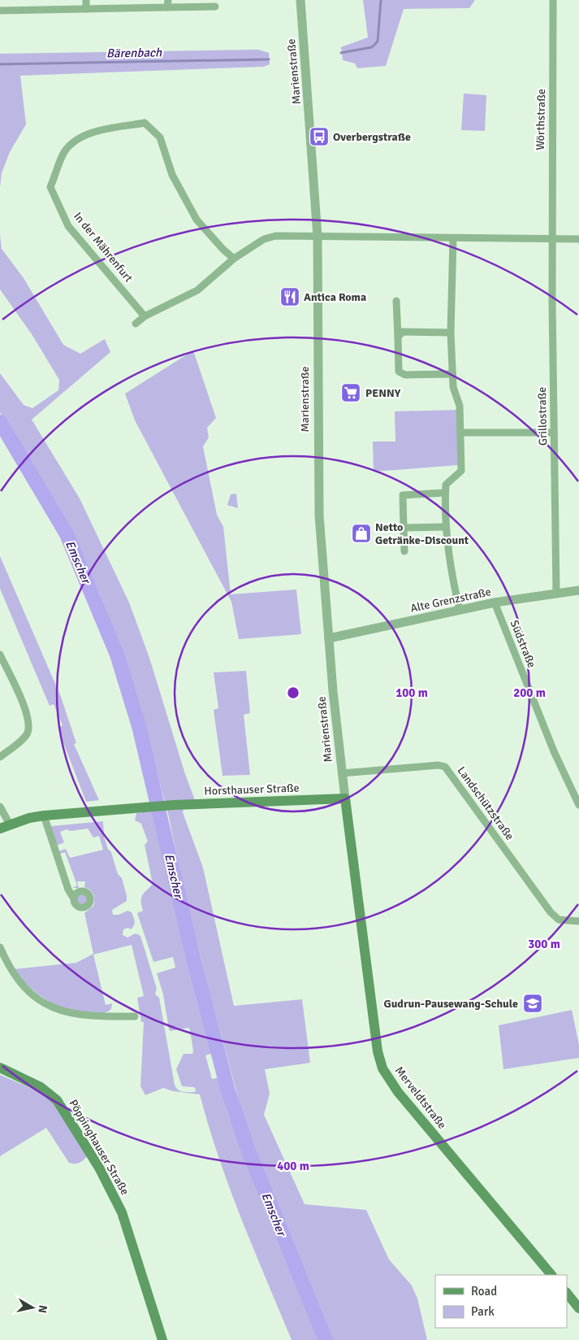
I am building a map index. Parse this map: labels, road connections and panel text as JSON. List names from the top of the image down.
{
  "streets": {
    "main road": ["Horsthauser Straße", "Merveldtstraße", "Pöppinghauser Straße"],
    "street": [
      "Marienstraße",
      "Wörthstraße",
      "In der Mährenfurt",
      "Grillostraße",
      "Alte Grenzstraße",
      "Südstraße",
      "Landschützstraße"
    ]
  },
  "crossings": [
    ["Marienstraße", "Alte Grenzstraße"],
    ["Marienstraße", "Horsthauser Straße"],
    ["Marienstraße", "Landschützstraße"],
    ["Marienstraße", "Merveldtstraße"],
    ["Wörthstraße", "Grillostraße"],
    ["Grillostraße", "Alte Grenzstraße"],
    ["Alte Grenzstraße", "Südstraße"],
    ["Horsthauser Straße", "Merveldtstraße"]
  ],
  "water": ["Bärenbach", "Emscher"],
  "places": {
    "bus stop": ["Overbergstraße"],
    "restaurant": ["Antica Roma"],
    "supermarket": ["PENNY"],
    "shop": ["Netto Getränke-Discount"],
    "school or university": ["Gudrun-Pausewang-Schule"]
  },
  "legend": ["Road", "Park"],
  "north": "right",
  "rings": [
    "100 m",
    "200 m",
    "300 m",
    "400 m"
  ]
}
